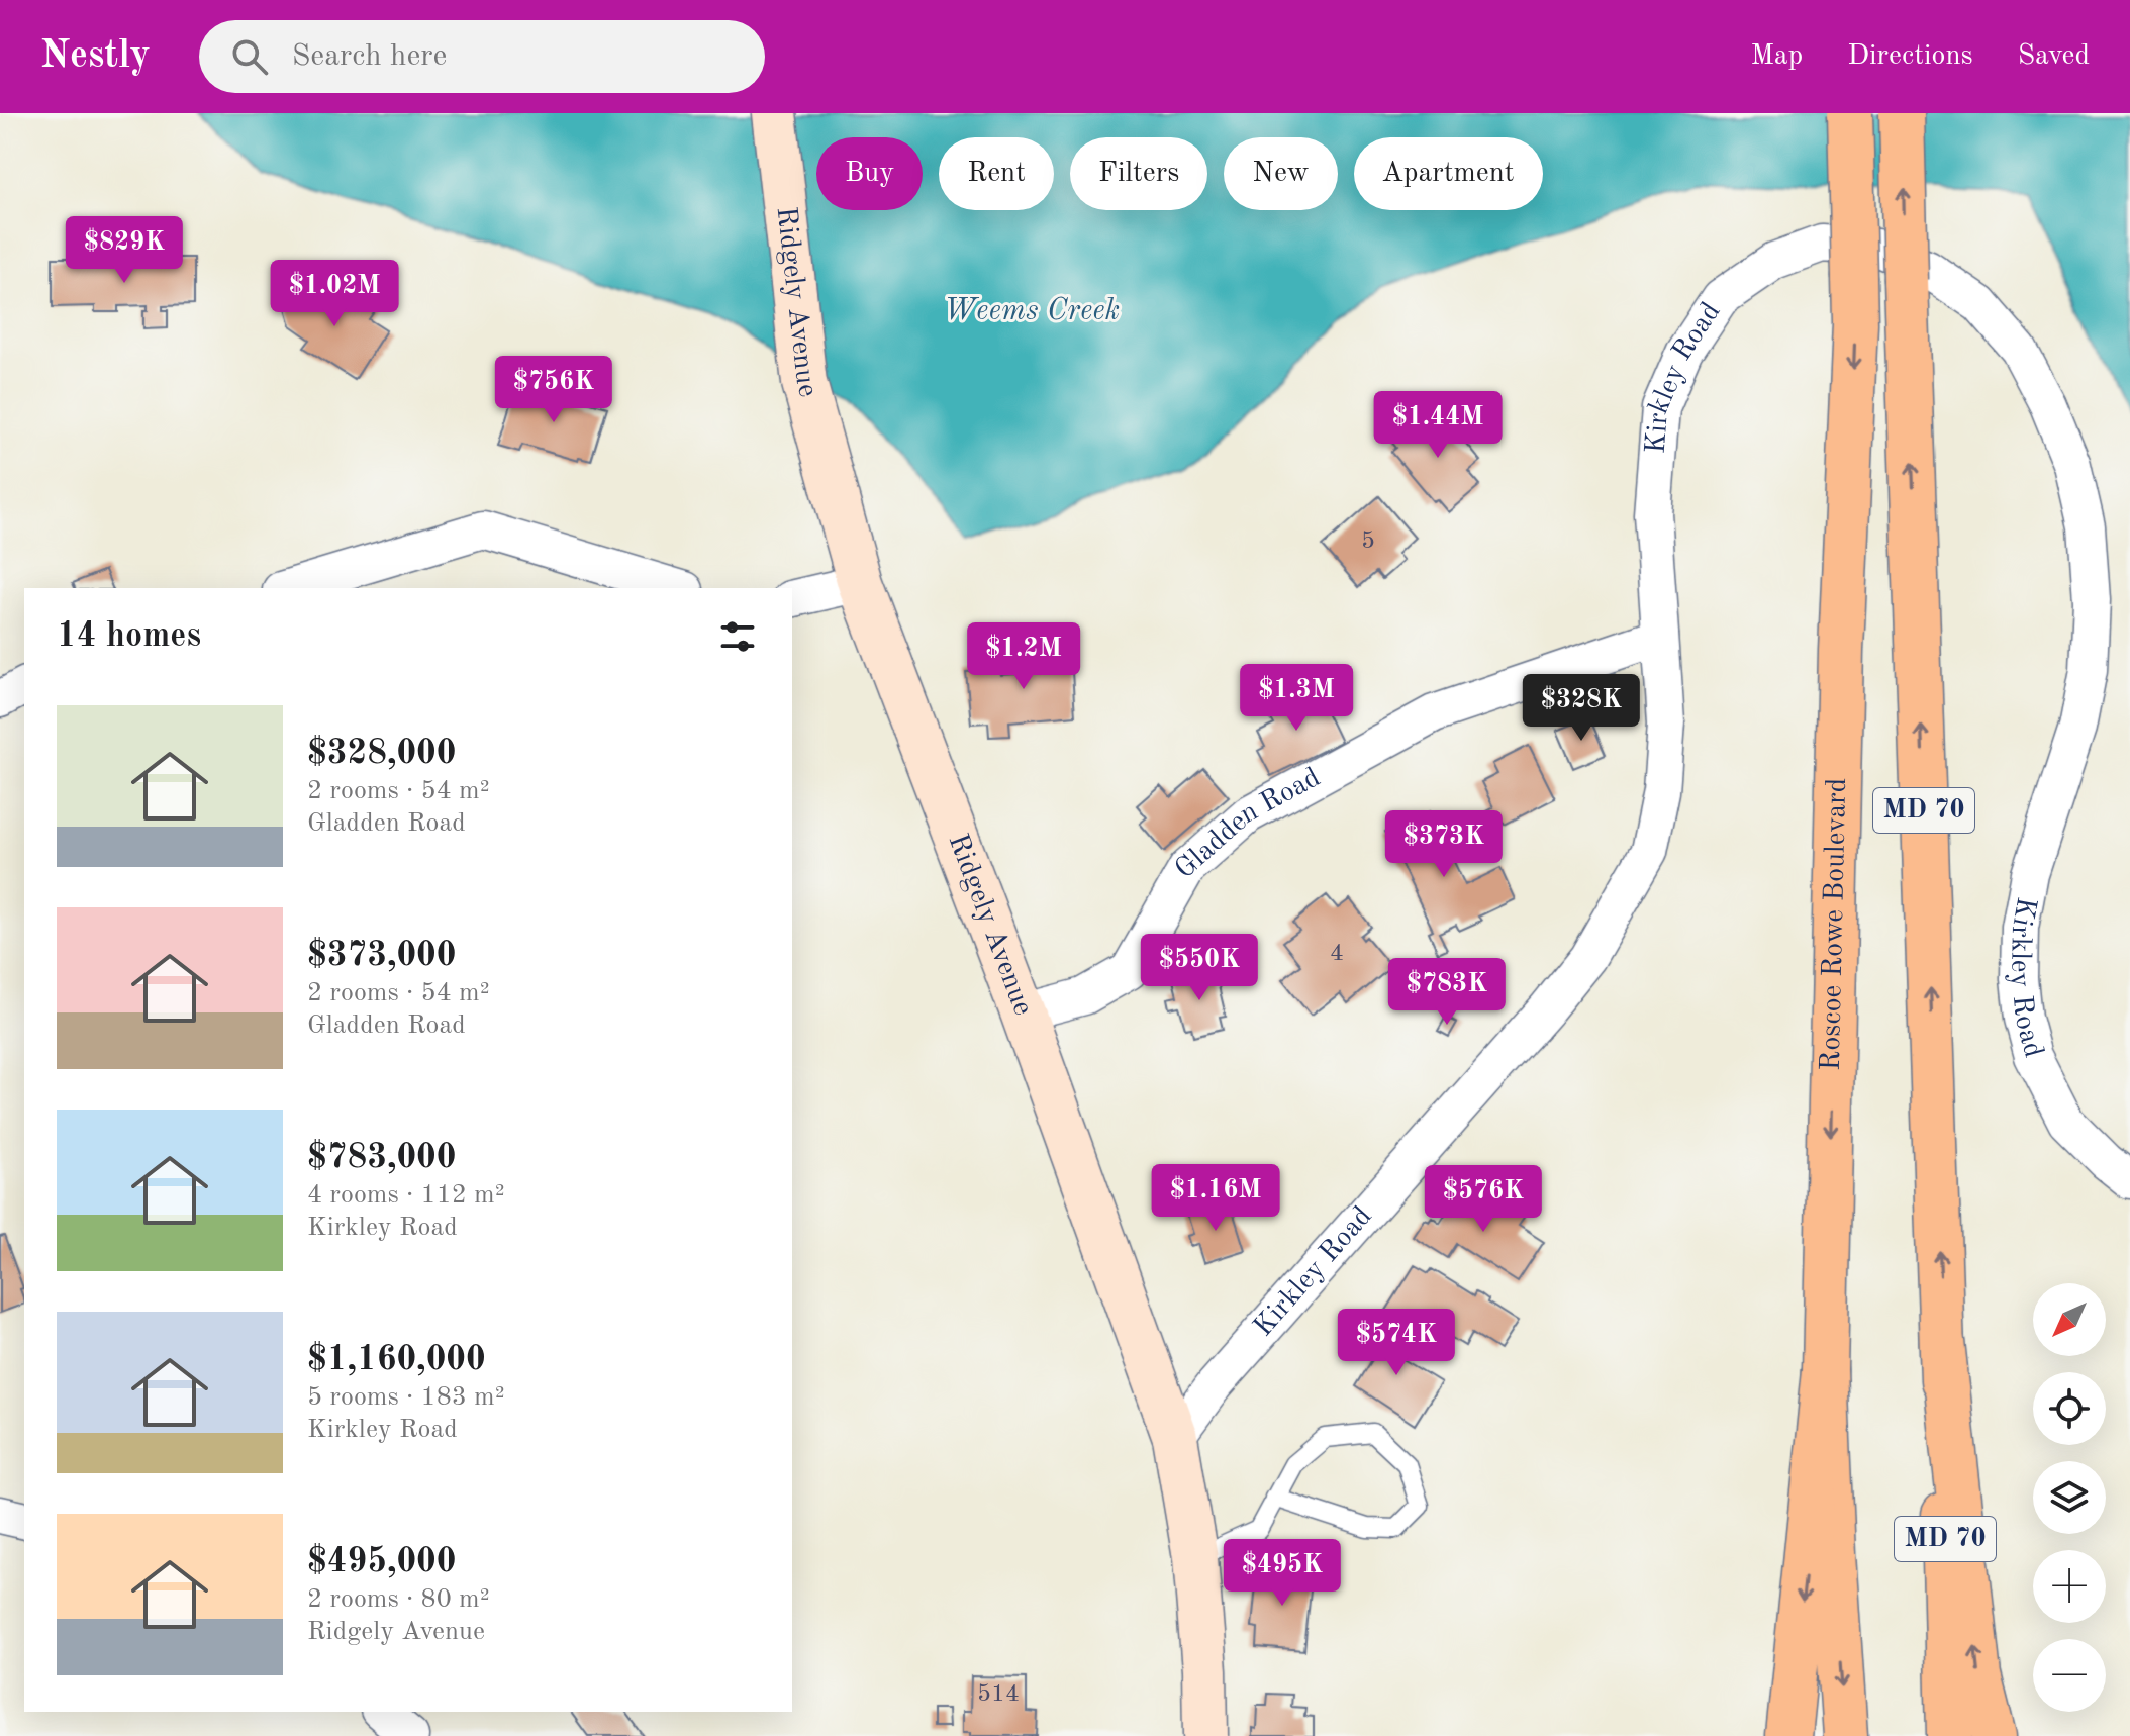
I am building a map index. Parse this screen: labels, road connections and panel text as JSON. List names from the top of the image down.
{
  "streets": {
    "main road": ["Ridgely Avenue", "MD 70", "Roscoe Rowe Boulevard"],
    "street": ["Kirkley Road", "Gladden Road"]
  },
  "crossings": [
    ["Ridgely Avenue", "Kirkley Road"],
    ["Ridgely Avenue", "Gladden Road"],
    ["Kirkley Road", "Gladden Road"]
  ],
  "water": ["Weems Creek"],
  "house_numbers": ["5", "4", "514"],
  "north": "bottom left",
  "page": {
    "header": "Nestly",
    "search": "Search here",
    "nav": ["Map", "Directions", "Saved"],
    "chip": [
      "Buy",
      "Rent",
      "Filters",
      "New",
      "Apartment"
    ],
    "price": [
      "$829K",
      "$1.02M",
      "$756K",
      "$1.44M",
      "$1.2M",
      "$1.3M",
      "$328K",
      "$373K",
      "$550K",
      "$783K",
      "$1.16M",
      "$576K",
      "$574K",
      "$495K"
    ],
    "heading": "14 homes",
    "list": [
      {
        "name": "$328,000",
        "note": "2 rooms · 54 m² · Gladden Road"
      },
      {
        "name": "$373,000",
        "note": "2 rooms · 54 m² · Gladden Road"
      },
      {
        "name": "$783,000",
        "note": "4 rooms · 112 m² · Kirkley Road"
      },
      {
        "name": "$1,160,000",
        "note": "5 rooms · 183 m² · Kirkley Road"
      },
      {
        "name": "$495,000",
        "note": "2 rooms · 80 m² · Ridgely Avenue"
      }
    ],
    "map_buttons": ["+", "−"]
  }
}
